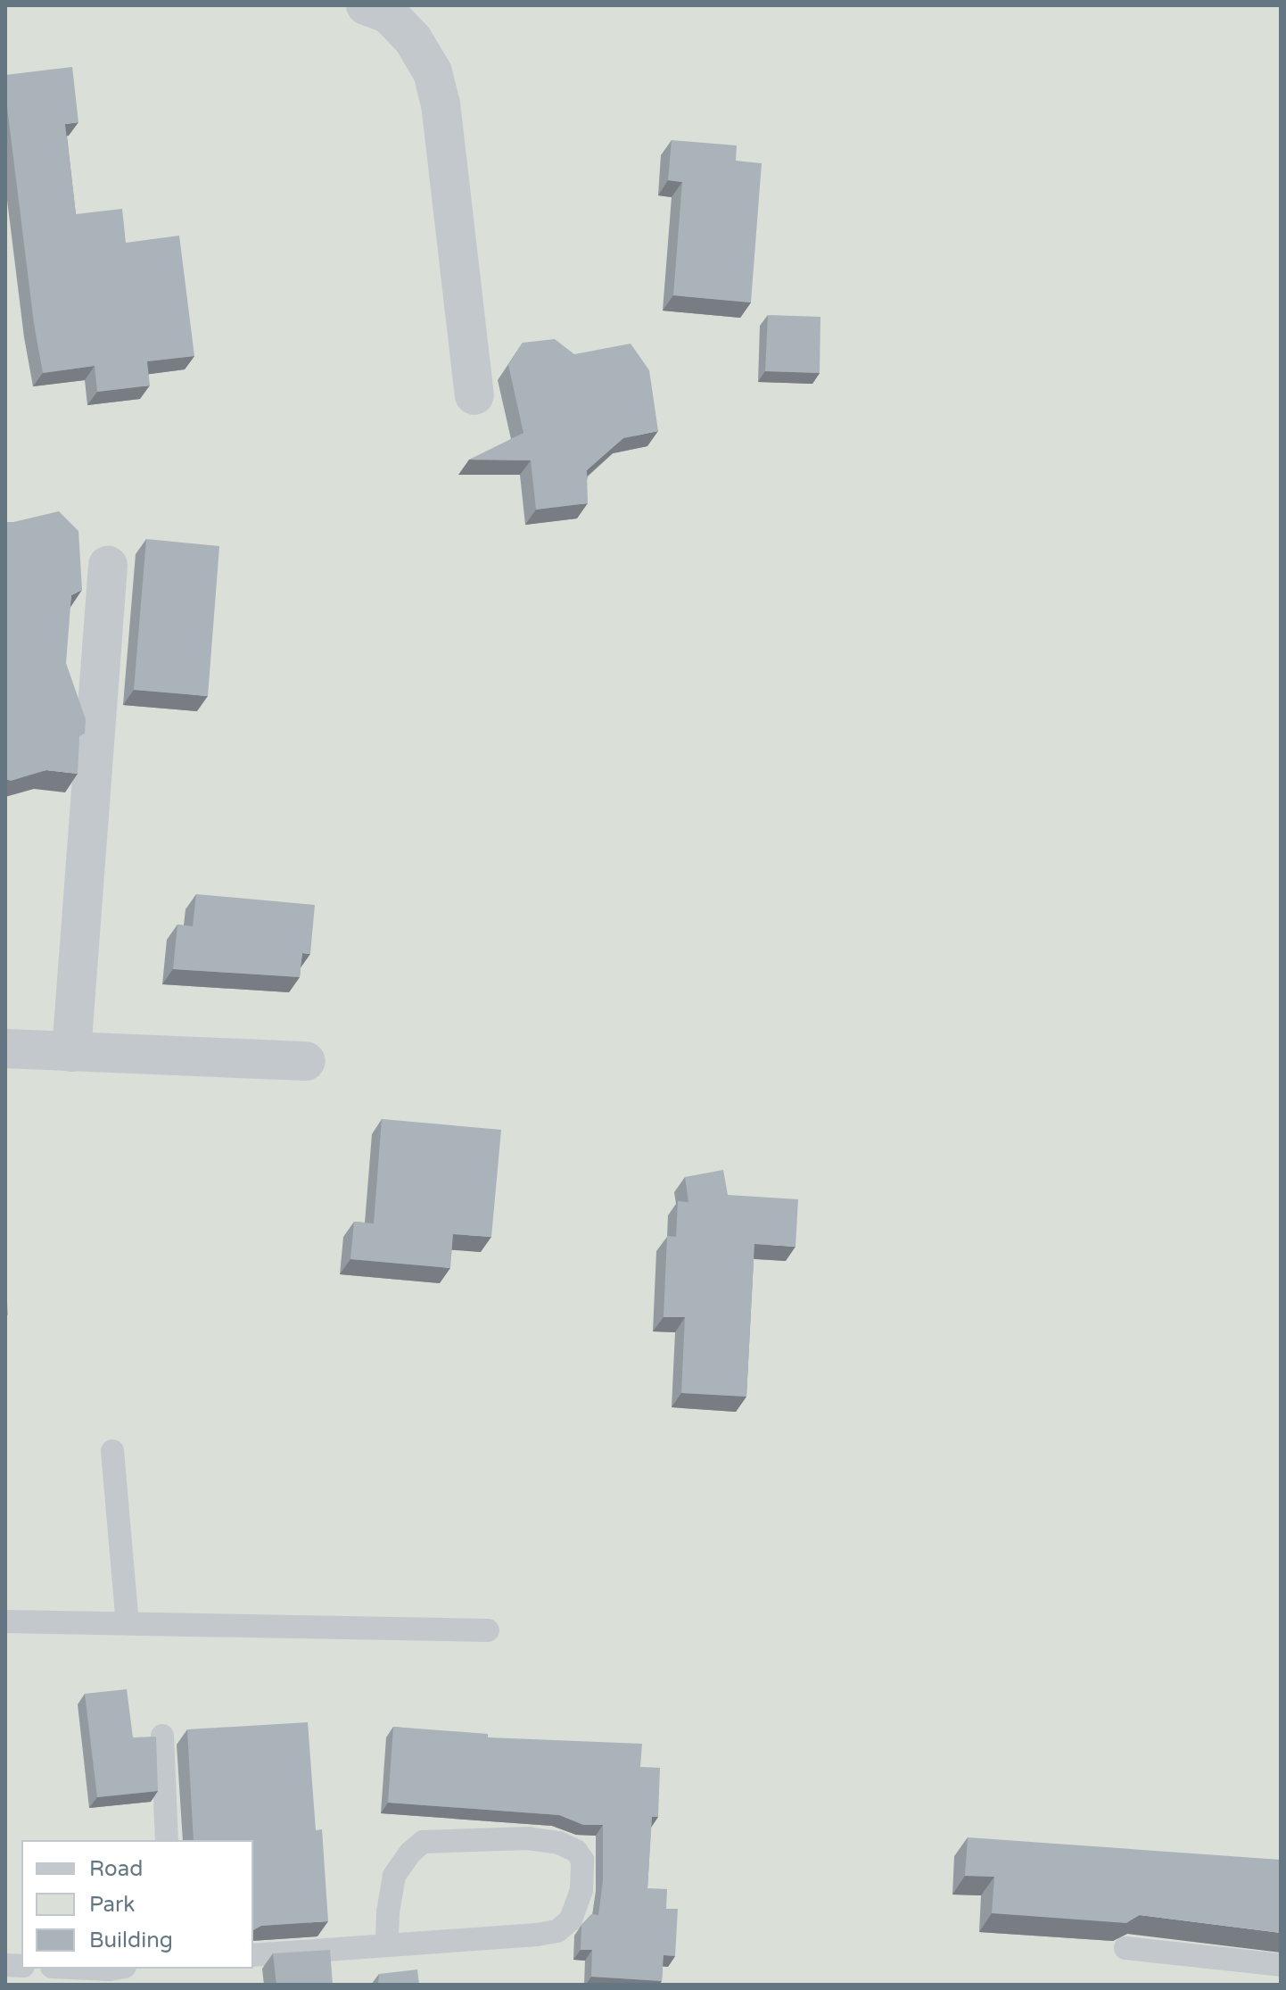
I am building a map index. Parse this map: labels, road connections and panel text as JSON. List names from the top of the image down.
{
  "legend": ["Road", "Park", "Building"]
}
